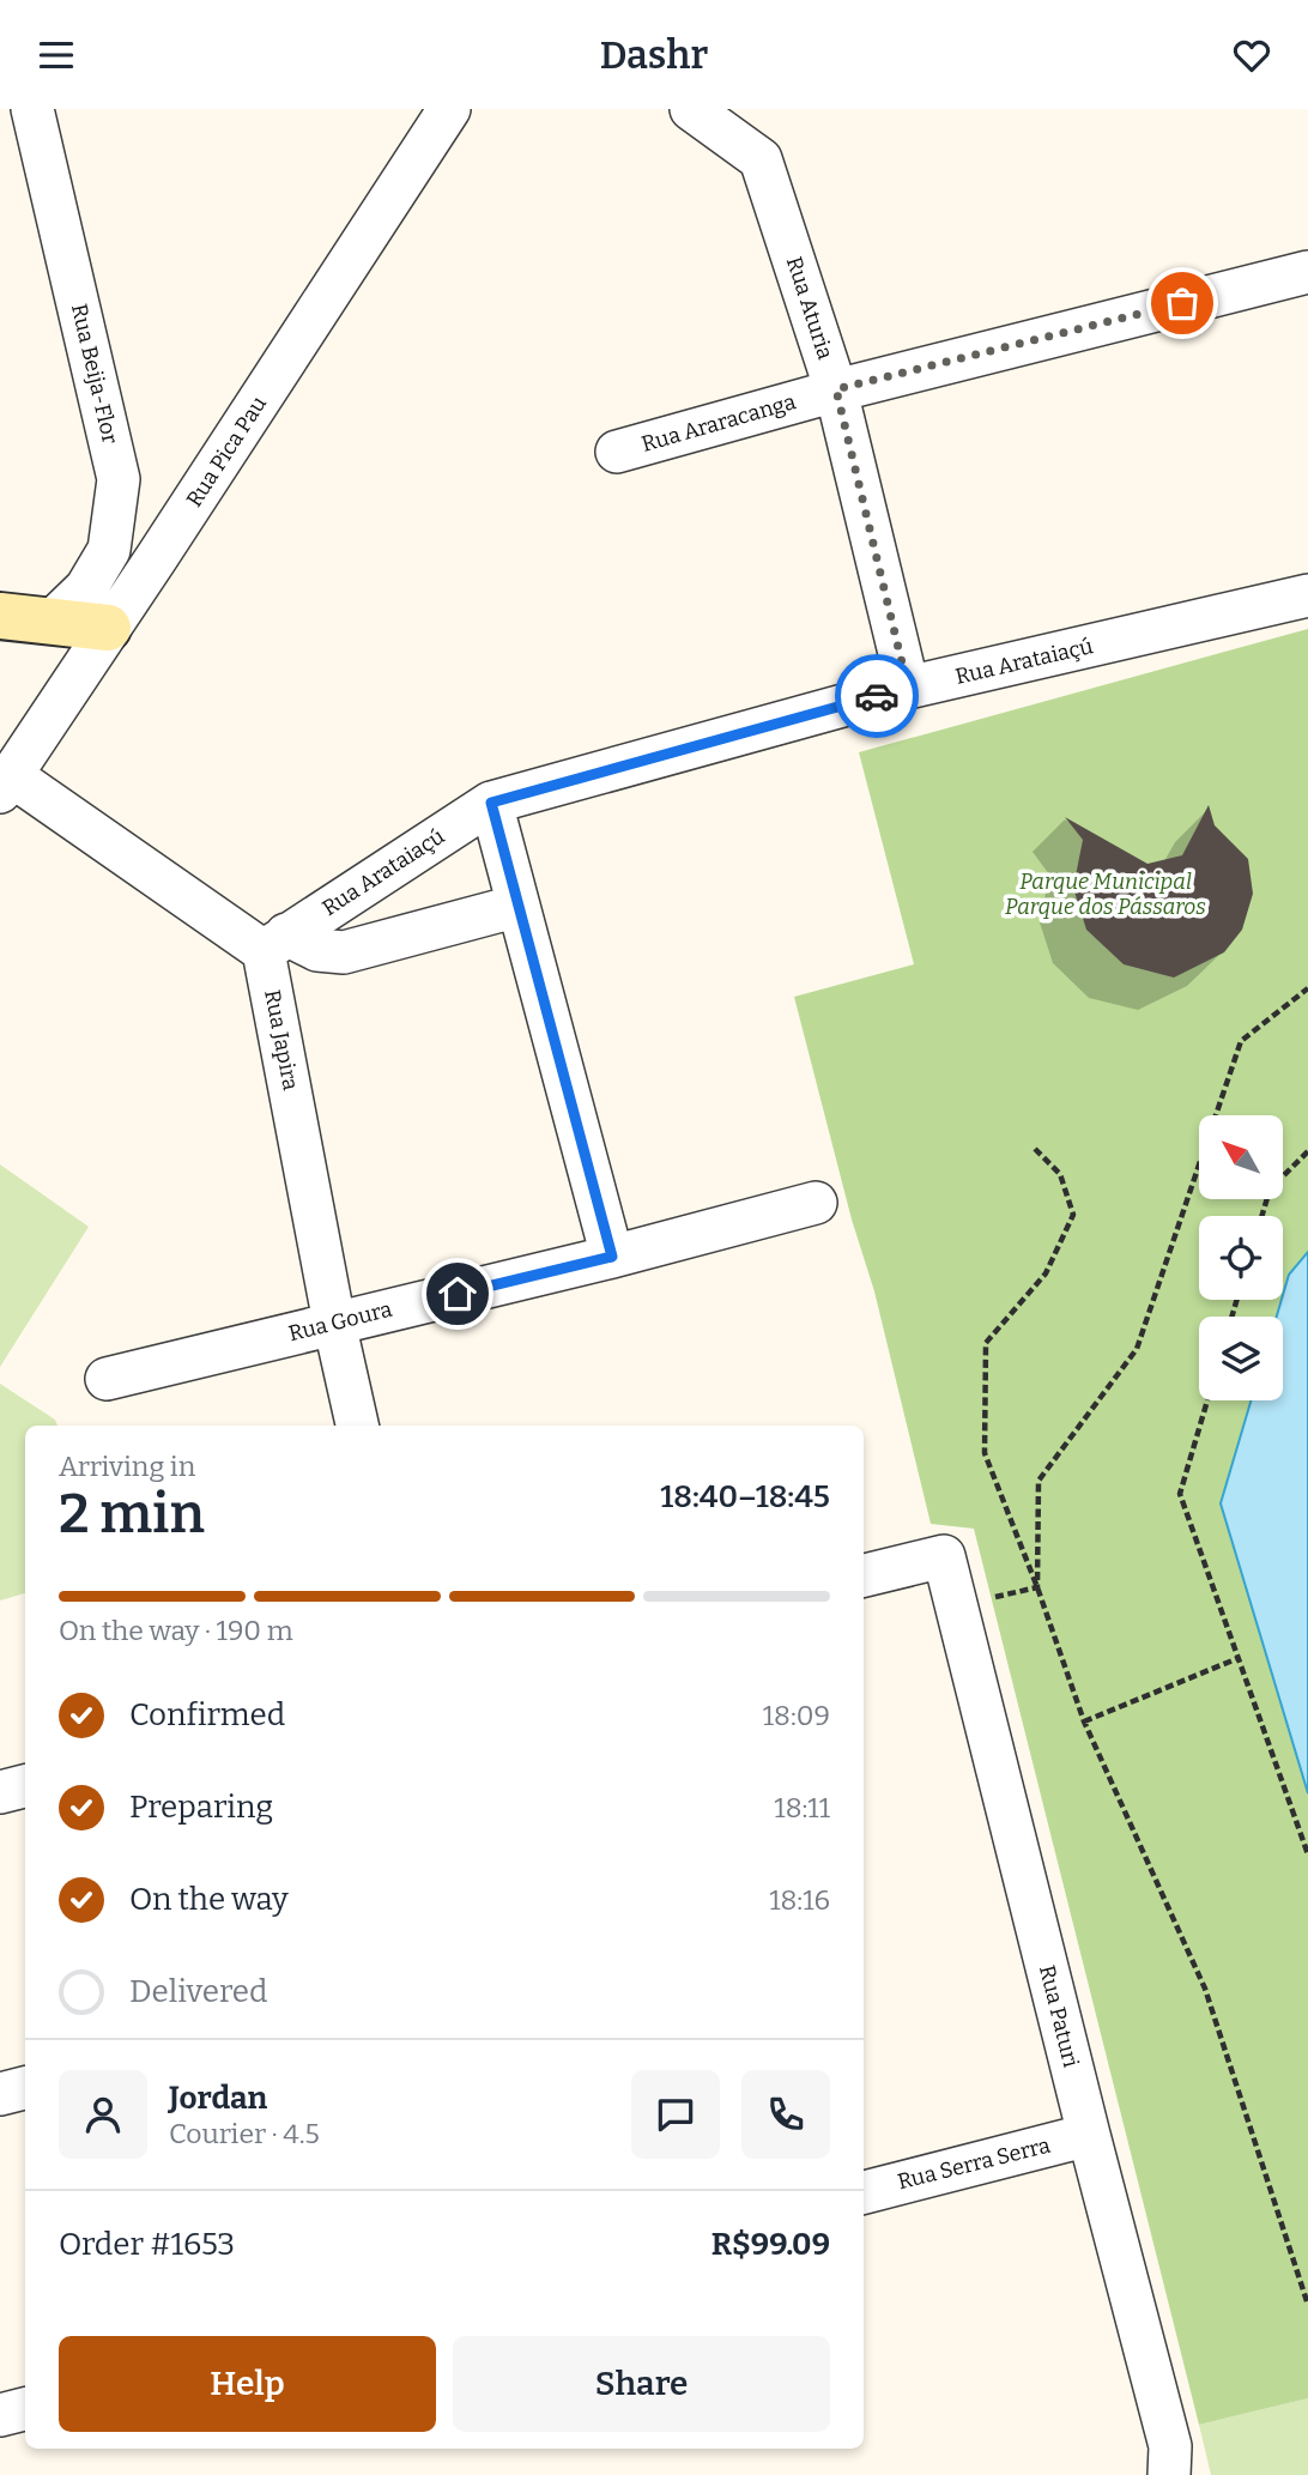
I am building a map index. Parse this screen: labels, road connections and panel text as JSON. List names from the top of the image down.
{
  "streets": {
    "street": [
      "Rua Aturia",
      "Rua Beija-Flor",
      "Rua Araracanga",
      "Rua Pica Pau",
      "Rua Arataiaçú",
      "Rua Japira",
      "Rua Goura",
      "Rua Paturi",
      "Rua Serra Serra"
    ]
  },
  "crossings": [
    ["Rua Aturia", "Rua Araracanga"],
    ["Rua Aturia", "Rua Arataiaçú"],
    ["Rua Arataiaçú", "Rua Japira"],
    ["Rua Japira", "Rua Goura"],
    ["Rua Paturi", "Rua Serra Serra"]
  ],
  "parks": ["Parque Municipal Parque dos Pássaros"],
  "north": "top left",
  "page": {
    "header": "Dashr",
    "heading": ["2 min", "Arriving in", "18:40–18:45"],
    "panel": [
      "Jordan",
      "Courier · 4.5",
      "Order #1653",
      "R$99.09"
    ],
    "bar": "On the way · 190 m",
    "list": [
      ["Confirmed", "18:09"],
      ["Preparing", "18:11"],
      ["On the way", "18:16"],
      "Delivered"
    ],
    "buttons": ["Help", "Share"]
  }
}
